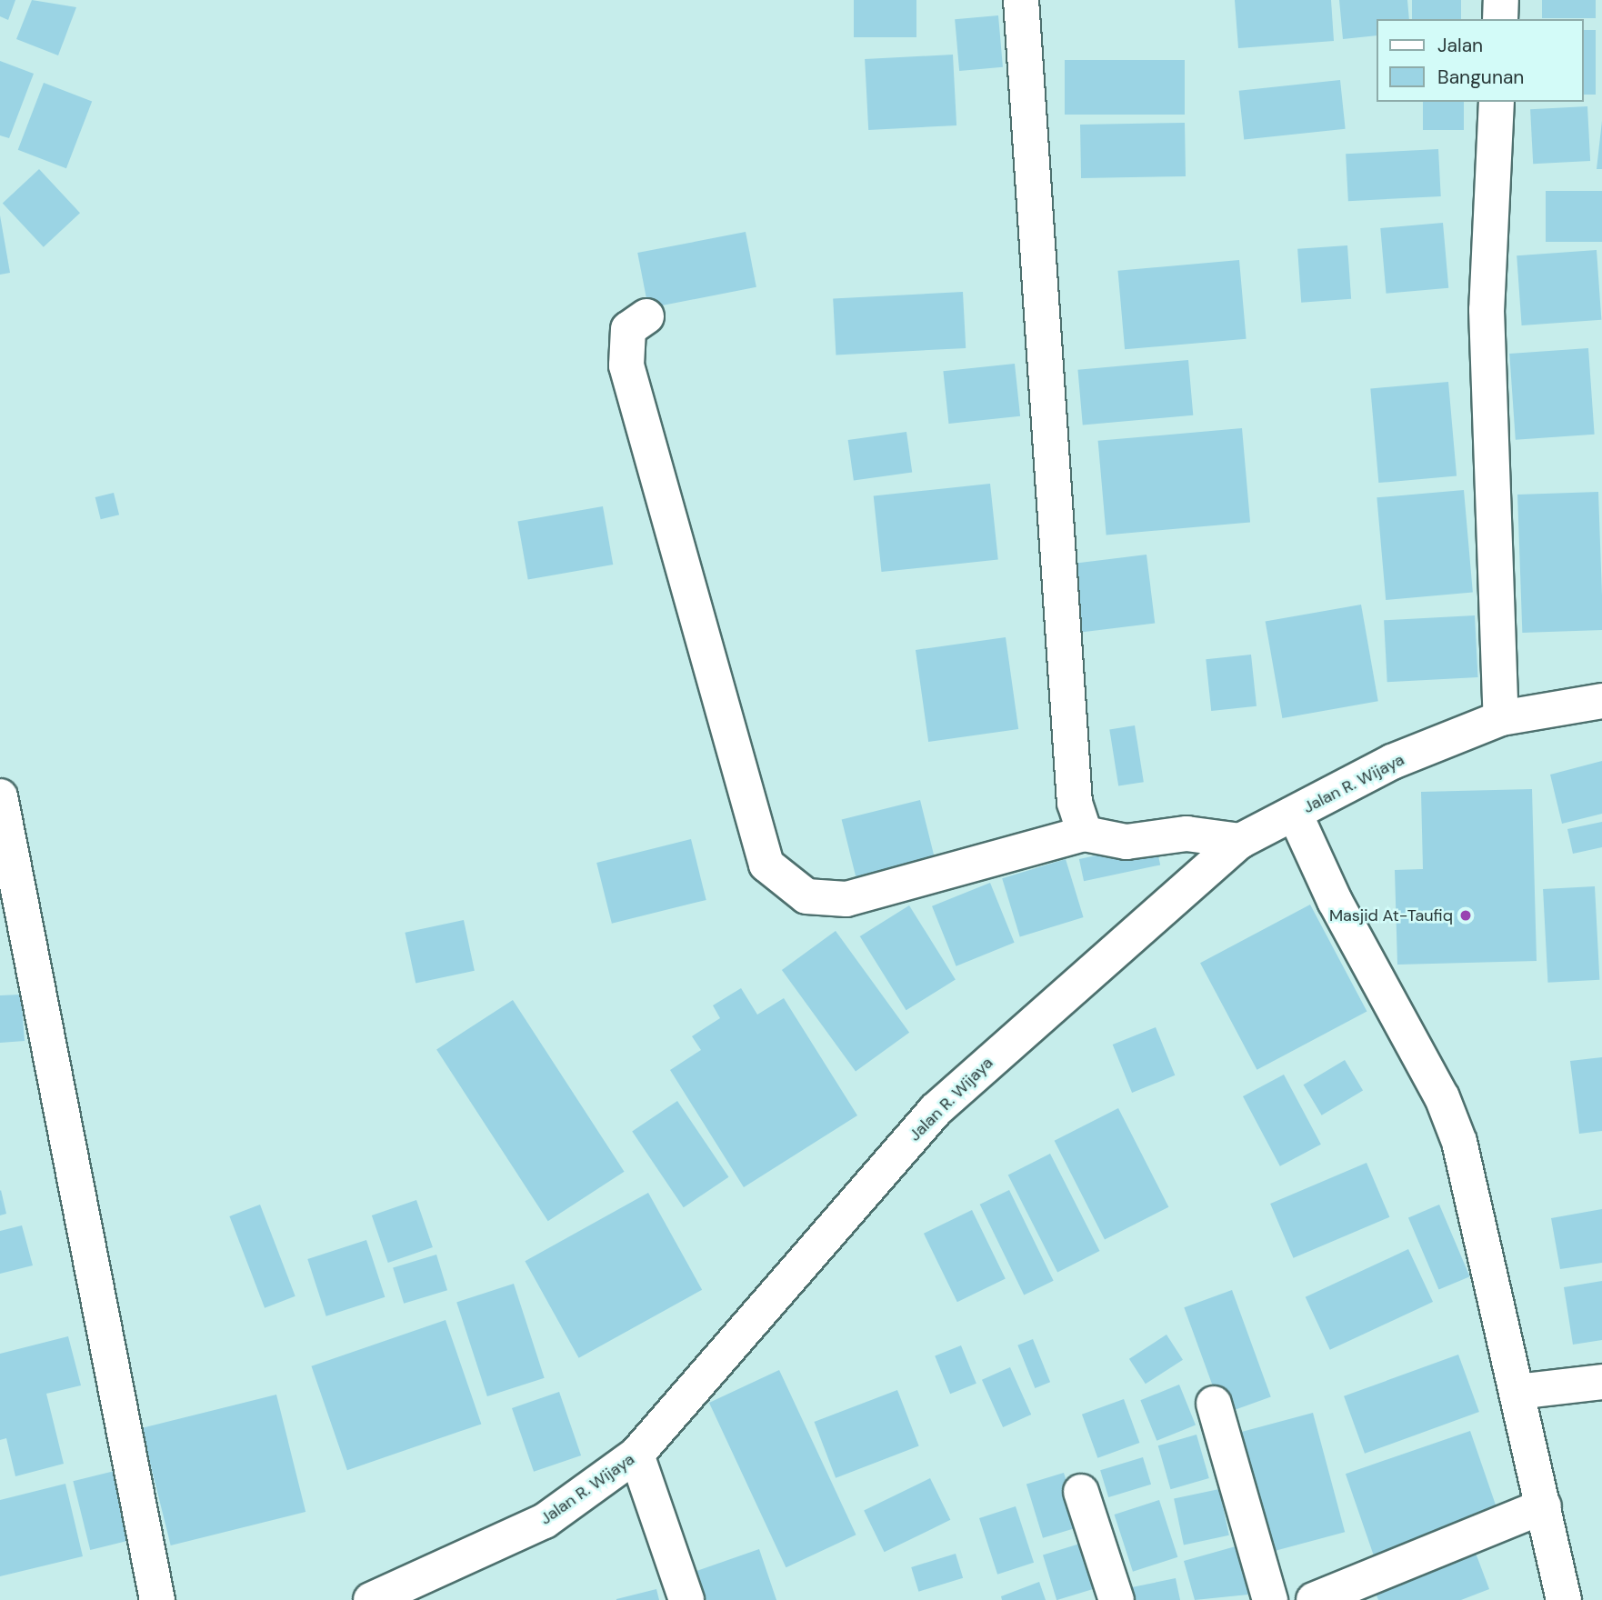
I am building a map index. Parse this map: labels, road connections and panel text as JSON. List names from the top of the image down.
{
  "streets": {
    "street": ["Jalan R. Wijaya"]
  },
  "places": ["Masjid At-Taufiq"],
  "legend": ["Jalan", "Bangunan"]
}
